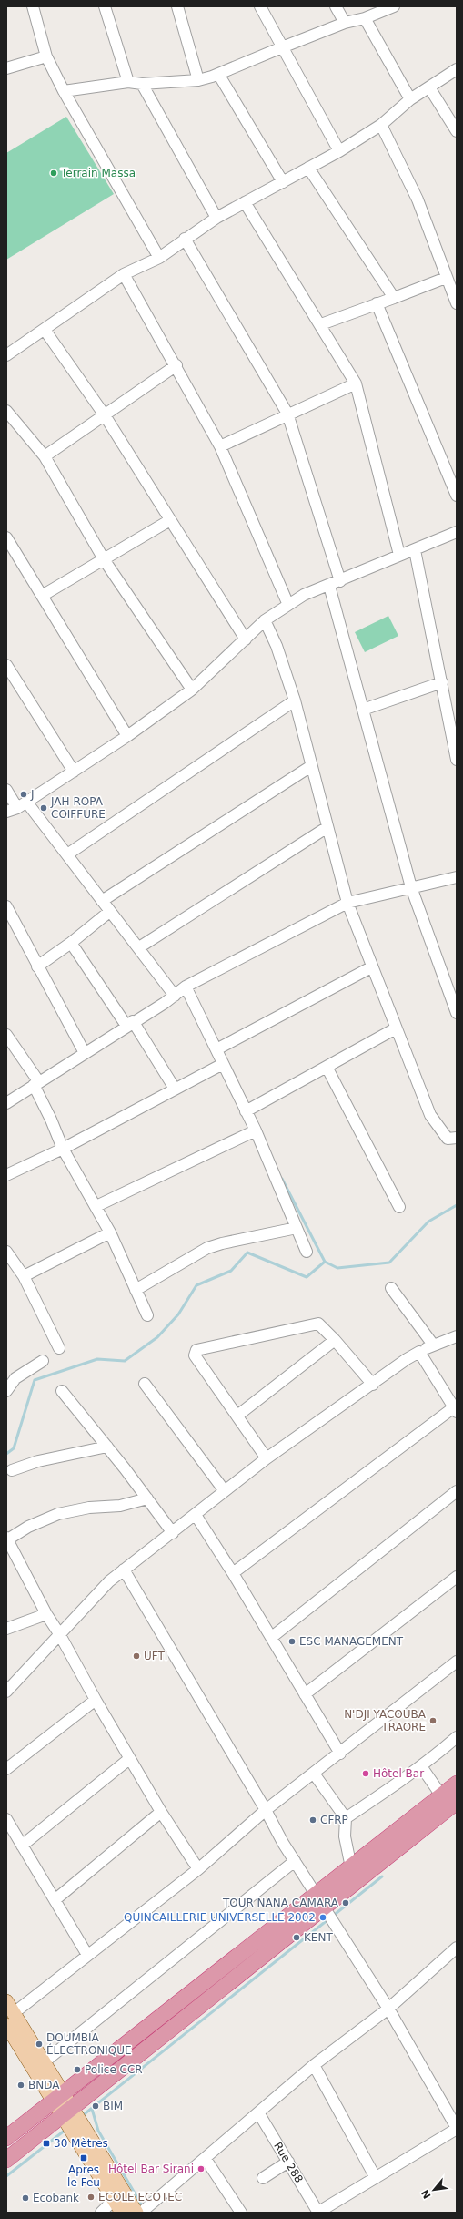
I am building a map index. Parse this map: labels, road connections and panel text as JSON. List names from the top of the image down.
{
  "streets": {
    "street": ["Rue 288"]
  },
  "places": {
    "other": [
      "Terrain Massa",
      "J",
      "JAH ROPA COIFFURE",
      "ESC MANAGEMENT",
      "UFTI",
      "N'DJI YACOUBA TRAORE",
      "Hôtel Bar",
      "CFRP",
      "TOUR NANA CAMARA",
      "QUINCAILLERIE UNIVERSELLE 2002",
      "KENT",
      "DOUMBIA ÉLECTRONIQUE",
      "Police CCR",
      "BNDA",
      "BIM",
      "Hôtel Bar Sirani",
      "ECOLE ECOTEC",
      "Ecobank"
    ],
    "transit": ["30 Mètres", "Apres le Feu"]
  },
  "north": "bottom left"
}
